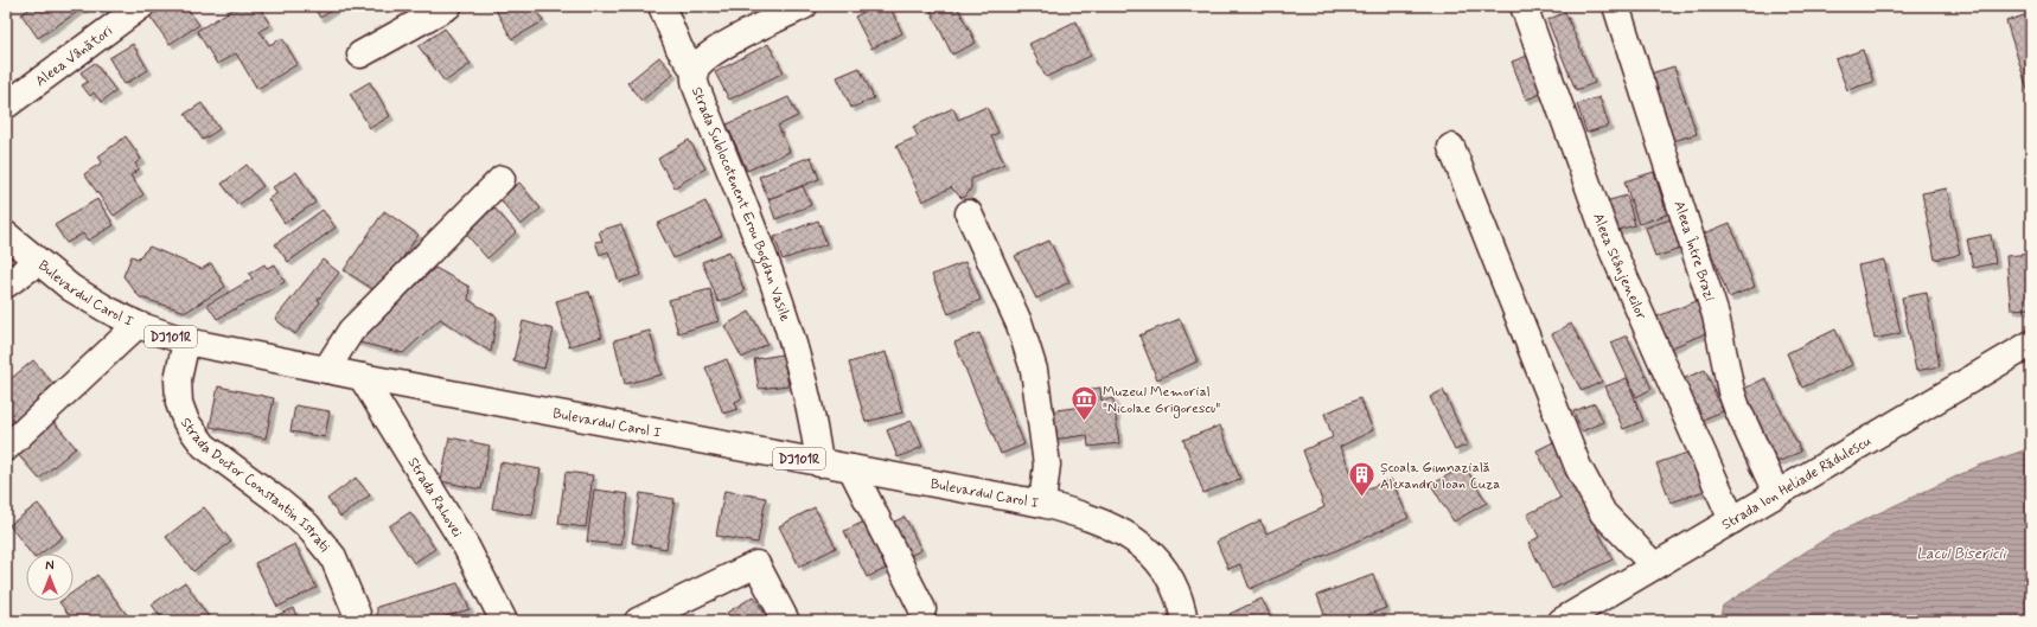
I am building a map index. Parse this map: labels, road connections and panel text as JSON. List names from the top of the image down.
{
  "streets": {
    "street": [
      "Aleea Vânători",
      "Strada Sublocotenent Erou Bogdan Vasile",
      "Aleea Între Brazi",
      "Aleea Stânjeneilor",
      "Bulevardul Carol I",
      "DJ101R",
      "Strada Ion Heliade Rădulescu",
      "Strada Doctor Constantin Istrati",
      "Strada Rahovei"
    ]
  },
  "crossings": [
    ["Strada Sublocotenent Erou Bogdan Vasile", "Bulevardul Carol I"],
    ["Aleea Între Brazi", "Strada Ion Heliade Rădulescu"],
    ["Aleea Stânjeneilor", "Strada Ion Heliade Rădulescu"],
    ["Bulevardul Carol I", "Strada Doctor Constantin Istrati"],
    ["Bulevardul Carol I", "Strada Rahovei"]
  ],
  "water": ["Lacul Bisericii"],
  "places": {
    "museum": ["Muzeul Memorial \"Nicolae Grigorescu\""],
    "building": ["Școala Gimnazială Alexandru Ioan Cuza"]
  },
  "north": "top"
}
